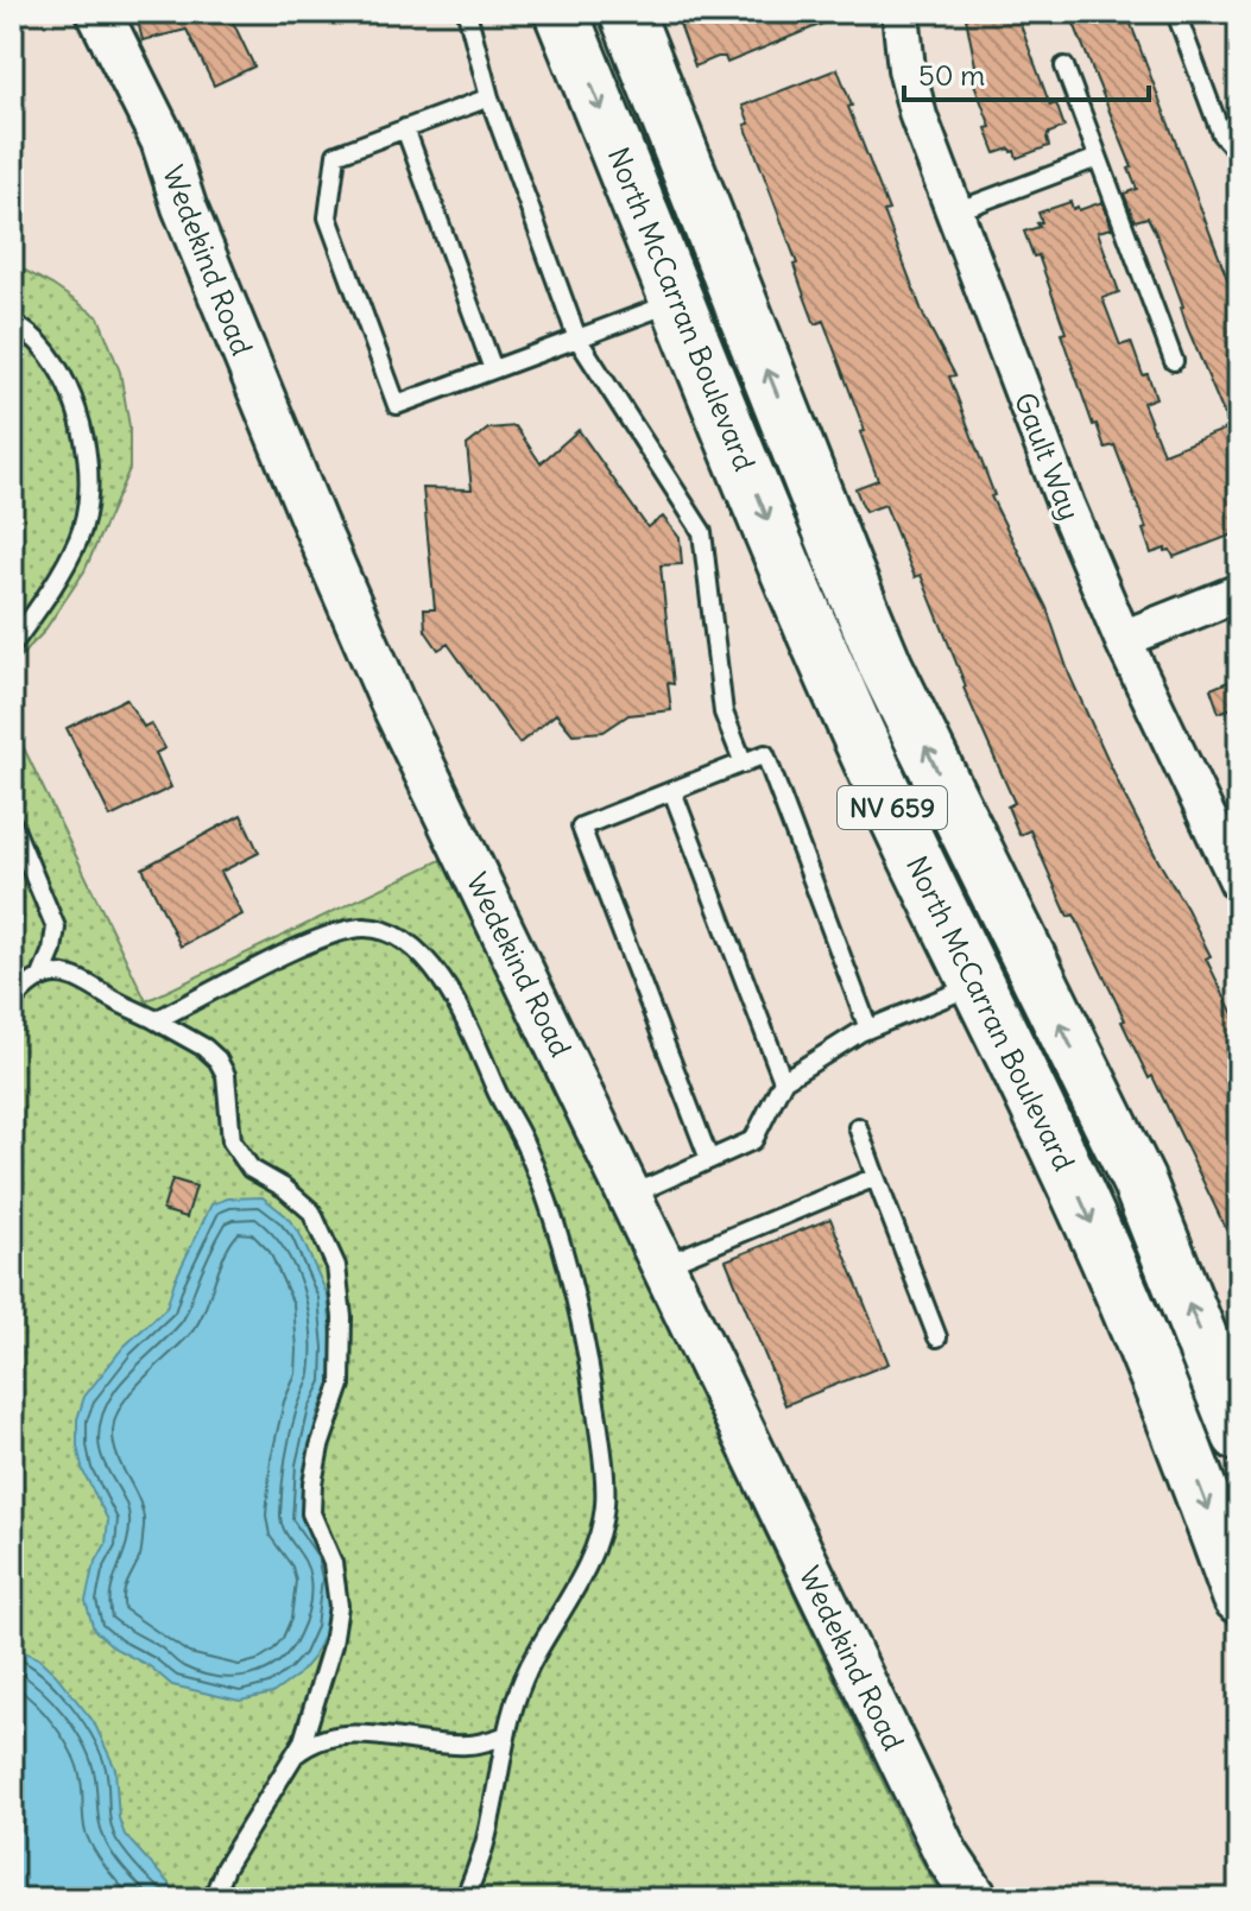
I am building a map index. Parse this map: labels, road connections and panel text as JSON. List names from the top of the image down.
{
  "streets": {
    "main road": ["North McCarran Boulevard", "NV 659"],
    "street": ["Wedekind Road", "Gault Way"]
  },
  "scale_bar": "50 m"
}
